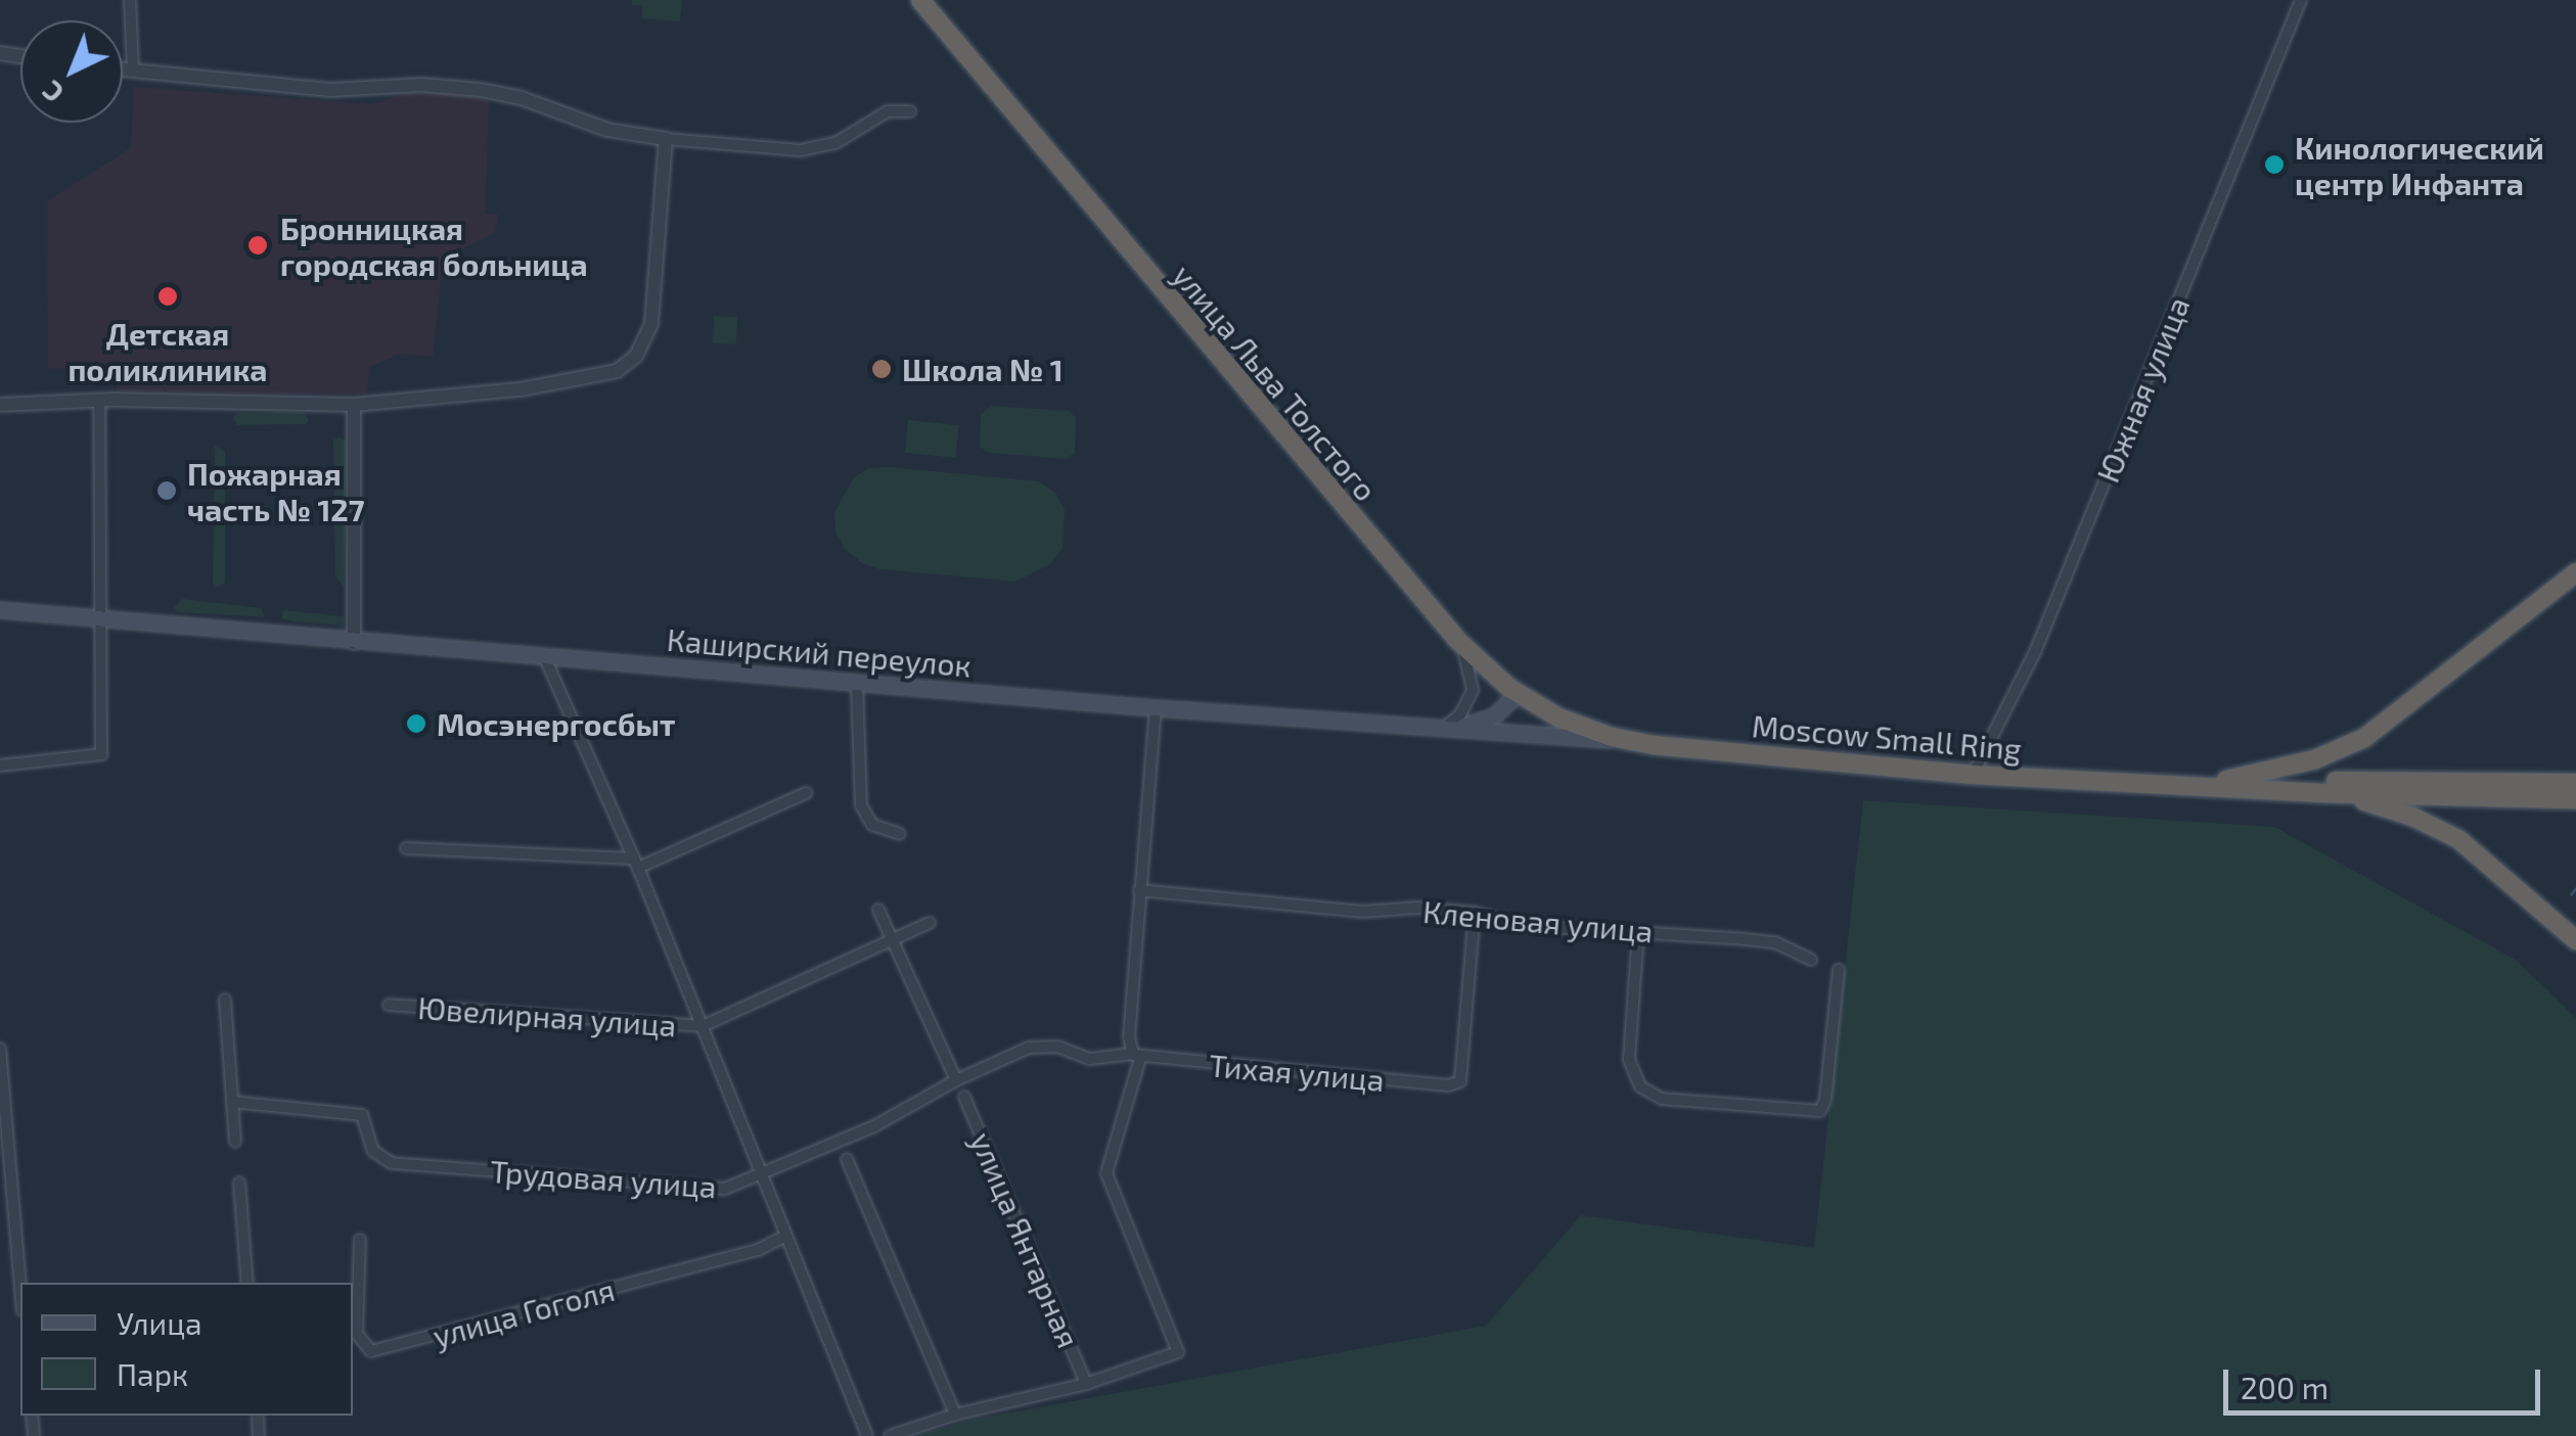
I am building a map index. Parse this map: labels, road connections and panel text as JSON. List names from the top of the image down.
{
  "streets": {
    "highway": ["улица Льва Толстого", "Moscow Small Ring"],
    "main road": ["Каширский переулок"],
    "street": [
      "Южная улица",
      "Кленовая улица",
      "Ювелирная улица",
      "Тихая улица",
      "Трудовая улица",
      "улица Янтарная",
      "улица Гоголя"
    ]
  },
  "crossings": [
    ["улица Льва Толстого", "Каширский переулок"],
    ["улица Льва Толстого", "Moscow Small Ring"],
    ["Южная улица", "Moscow Small Ring"],
    ["Каширский переулок", "Moscow Small Ring"],
    ["Кленовая улица", "Тихая улица"],
    ["Тихая улица", "Трудовая улица"]
  ],
  "places": [
    "Кинологический центр Инфанта",
    "Бронницкая городская больница",
    "Детская поликлиника",
    "Школа № 1",
    "Пожарная часть № 127",
    "Мосэнергосбыт"
  ],
  "legend": ["Улица", "Парк"],
  "scale_bar": "200 m",
  "north": "bottom left"
}
